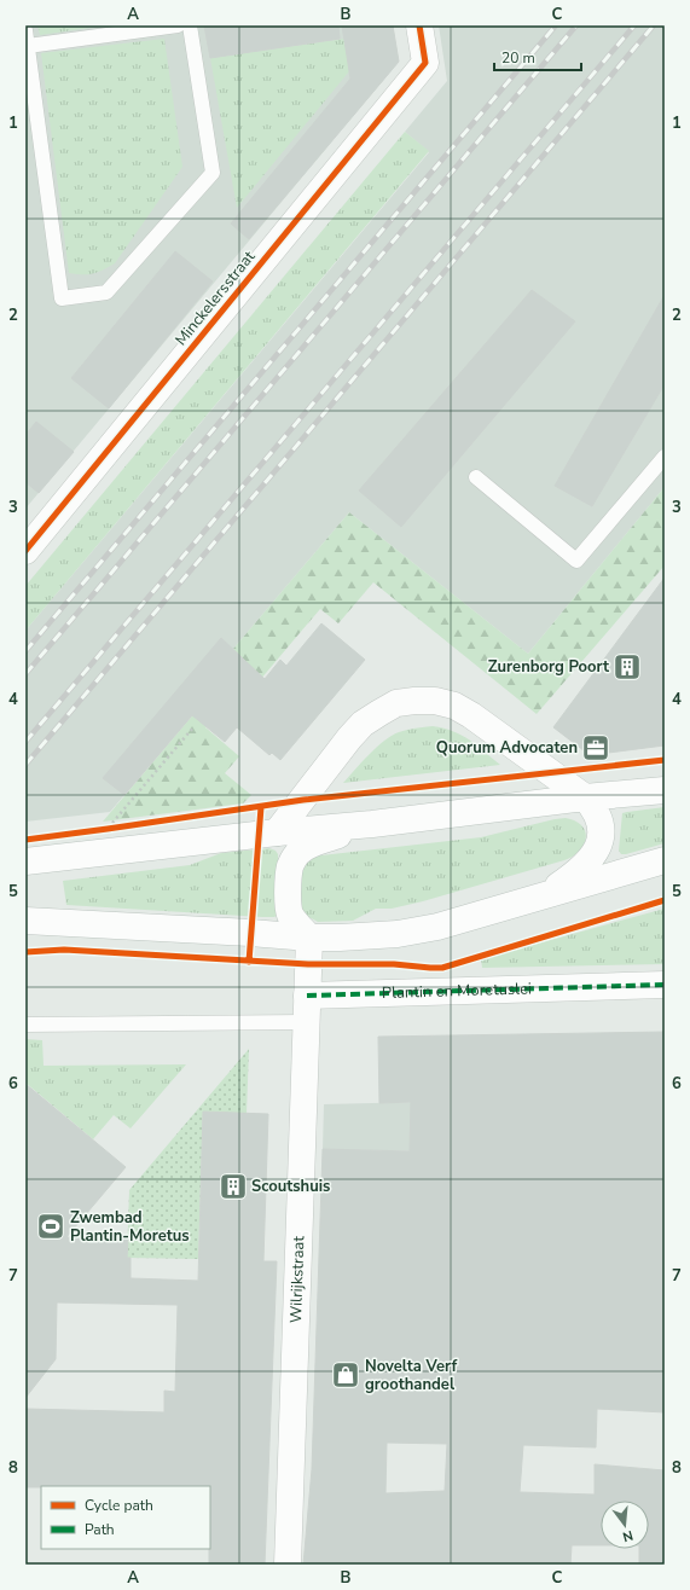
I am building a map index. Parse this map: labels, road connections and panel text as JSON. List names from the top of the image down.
{
  "streets": {
    "street": ["Minckelersstraat", "Plantin en Moretuslei", "Wilrijkstraat"]
  },
  "crossings": [
    ["Plantin en Moretuslei", "Wilrijkstraat"]
  ],
  "places": {
    "building": ["Zurenborg Poort", "Scoutshuis"],
    "office": ["Quorum Advocaten"],
    "sports": ["Zwembad Plantin-Moretus"],
    "shop": ["Novelta Verf groothandel"]
  },
  "legend": ["Cycle path", "Path"],
  "scale_bar": "20 m",
  "north": "bottom",
  "grid": {
    "columns": ["A", "B", "C"],
    "rows": [
      "1",
      "2",
      "3",
      "4",
      "5",
      "6",
      "7",
      "8"
    ]
  }
}
